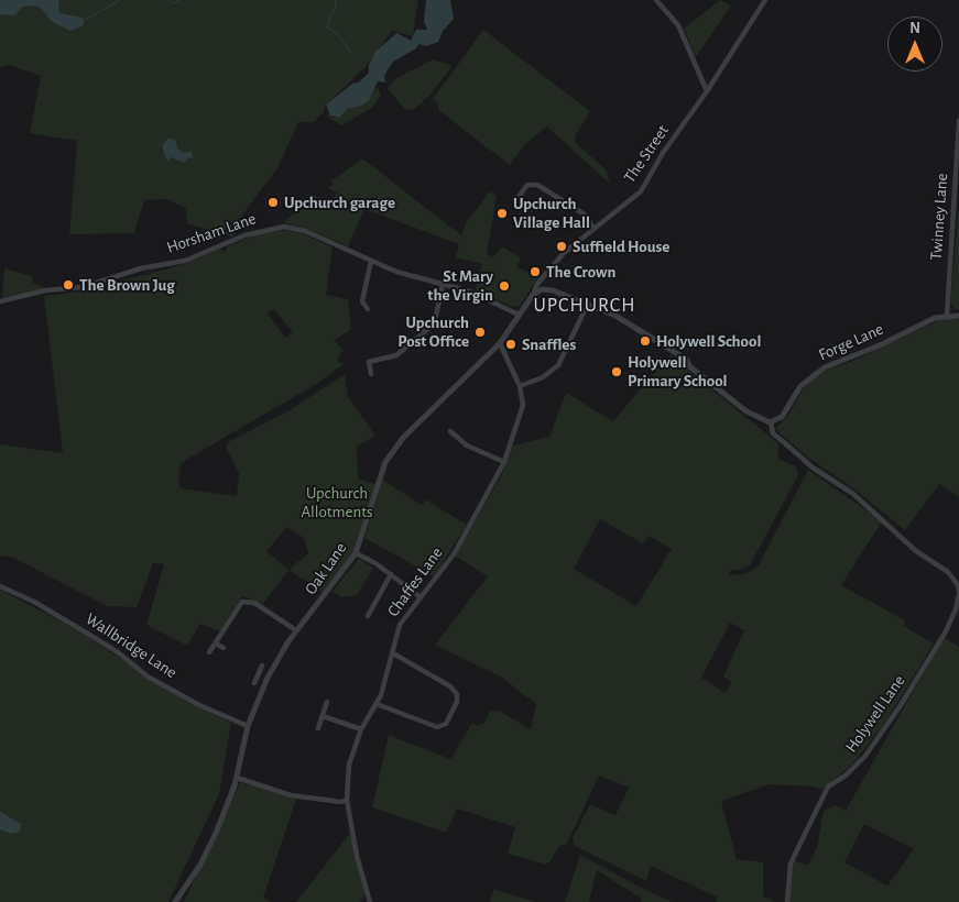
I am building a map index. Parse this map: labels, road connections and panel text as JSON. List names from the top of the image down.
{
  "streets": {
    "street": [
      "The Street",
      "Twinney Lane",
      "Horsham Lane",
      "Forge Lane",
      "Oak Lane",
      "Chaffes Lane",
      "Wallbridge Lane",
      "Holywell Lane"
    ]
  },
  "crossings": [
    ["The Street", "Oak Lane"],
    ["Twinney Lane", "Forge Lane"],
    ["Horsham Lane", "Oak Lane"],
    ["Forge Lane", "Holywell Lane"],
    ["Oak Lane", "Chaffes Lane"],
    ["Oak Lane", "Wallbridge Lane"]
  ],
  "districts": ["UPCHURCH"],
  "parks": ["Upchurch Allotments"],
  "places": [
    "Upchurch garage",
    "Upchurch Village Hall",
    "Suffield House",
    "The Crown",
    "The Brown Jug",
    "St Mary the Virgin",
    "Upchurch Post Office",
    "Holywell School",
    "Snaffles",
    "Holywell Primary School"
  ],
  "north": "top"
}
